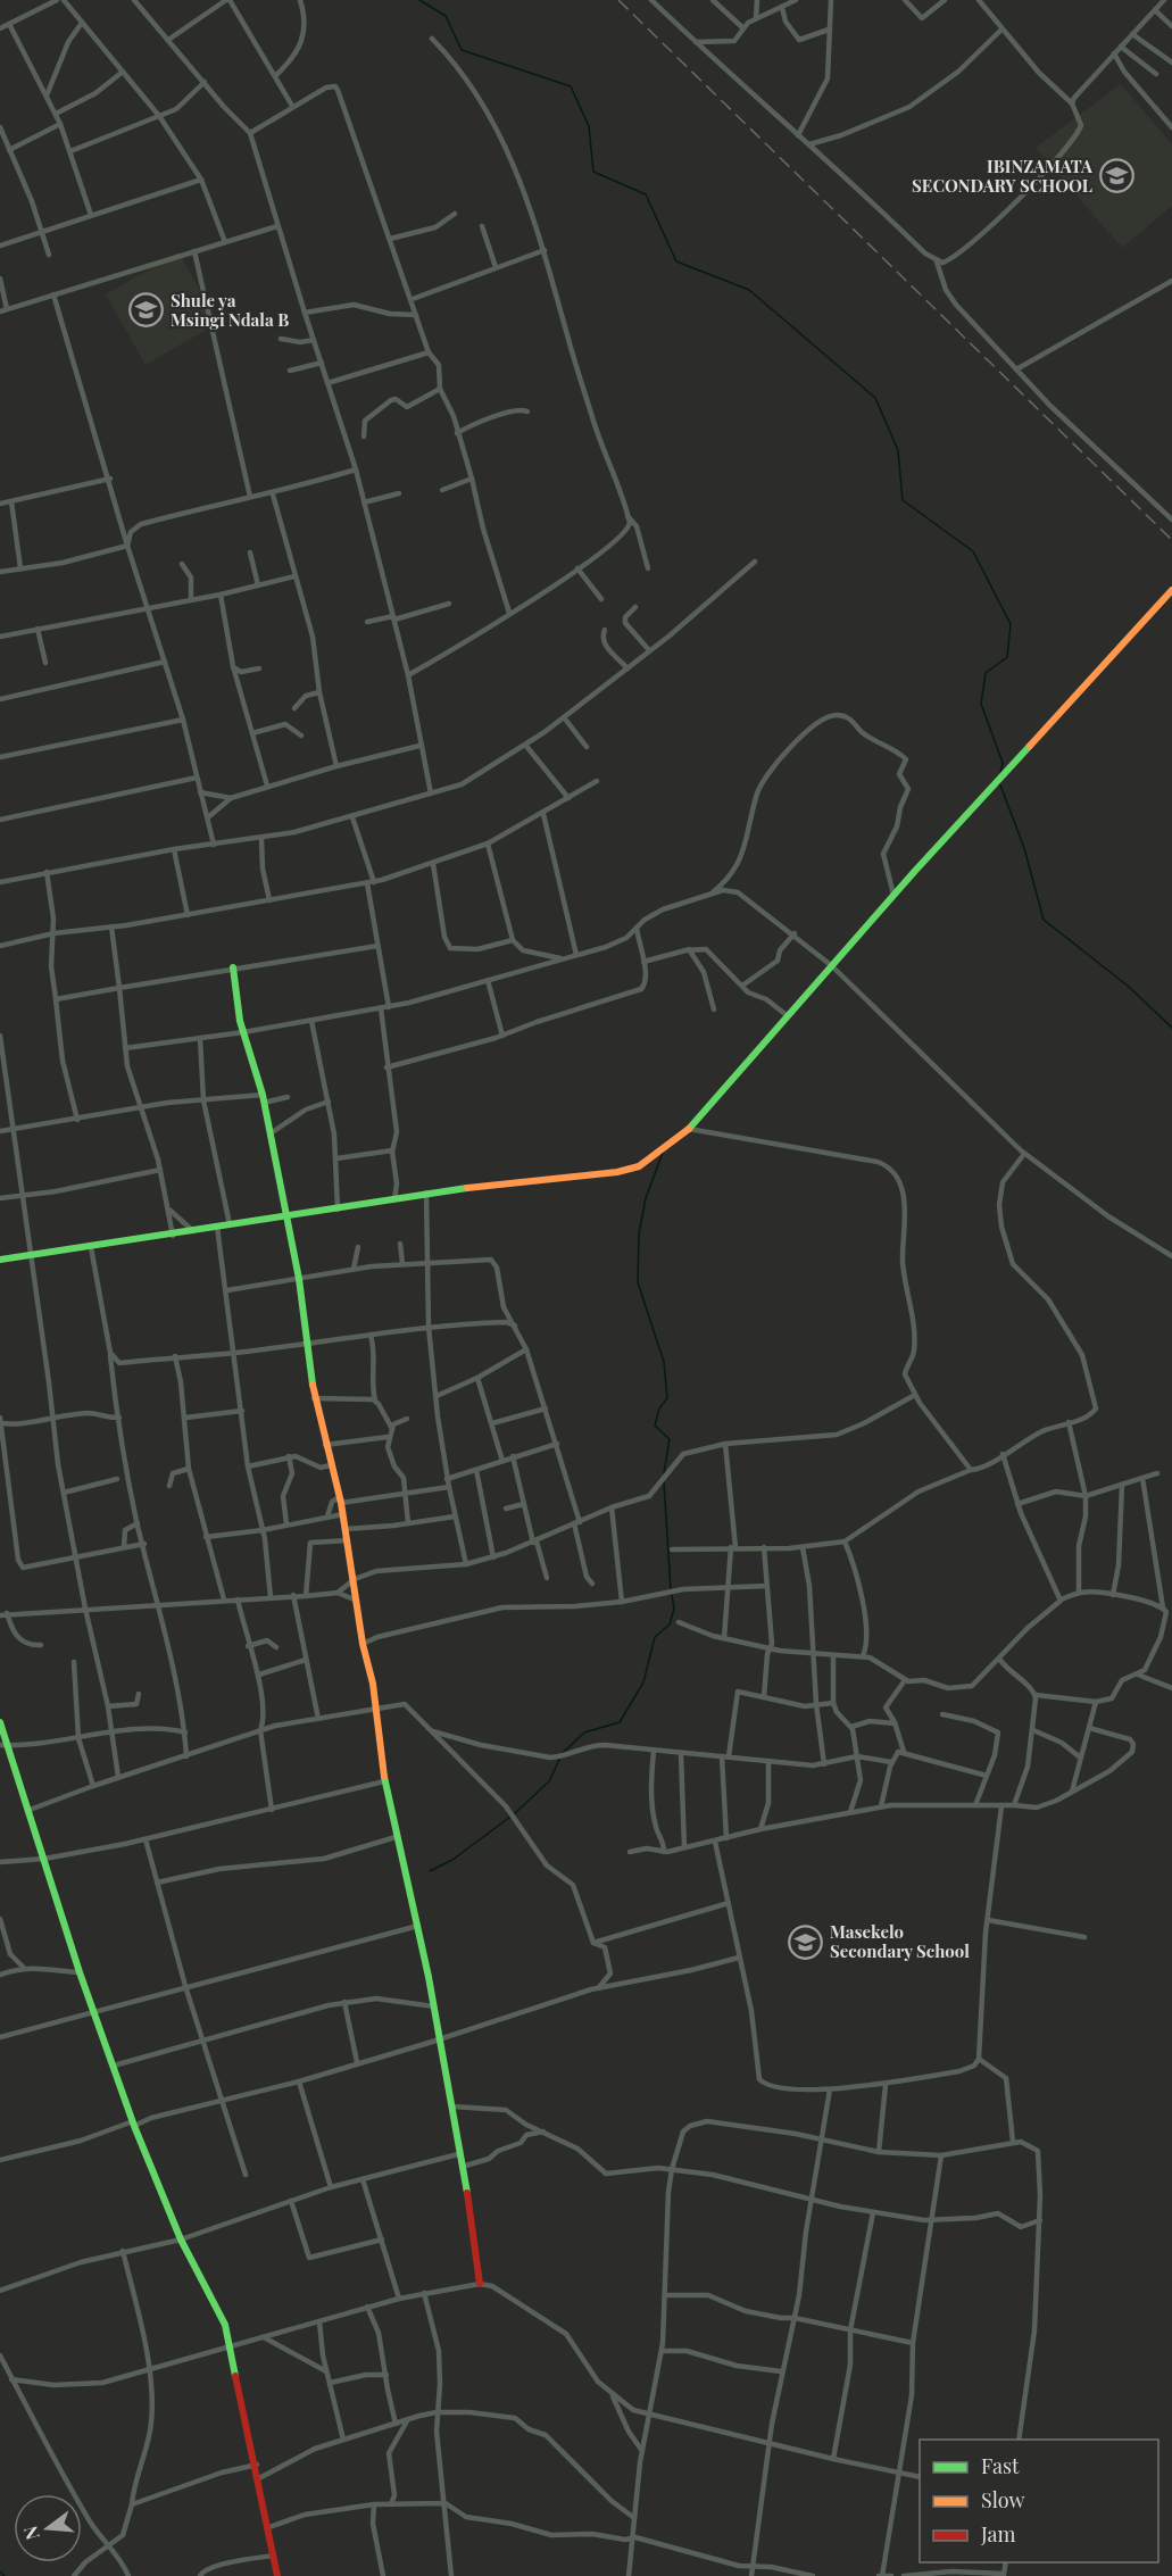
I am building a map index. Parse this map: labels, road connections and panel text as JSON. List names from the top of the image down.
{
  "places": {
    "school or university": ["IBINZAMATA SECONDARY SCHOOL", "Shule ya Msingi Ndala B", "Masekelo Secondary School"]
  },
  "legend": ["Fast", "Slow", "Jam"],
  "north": "left"
}
